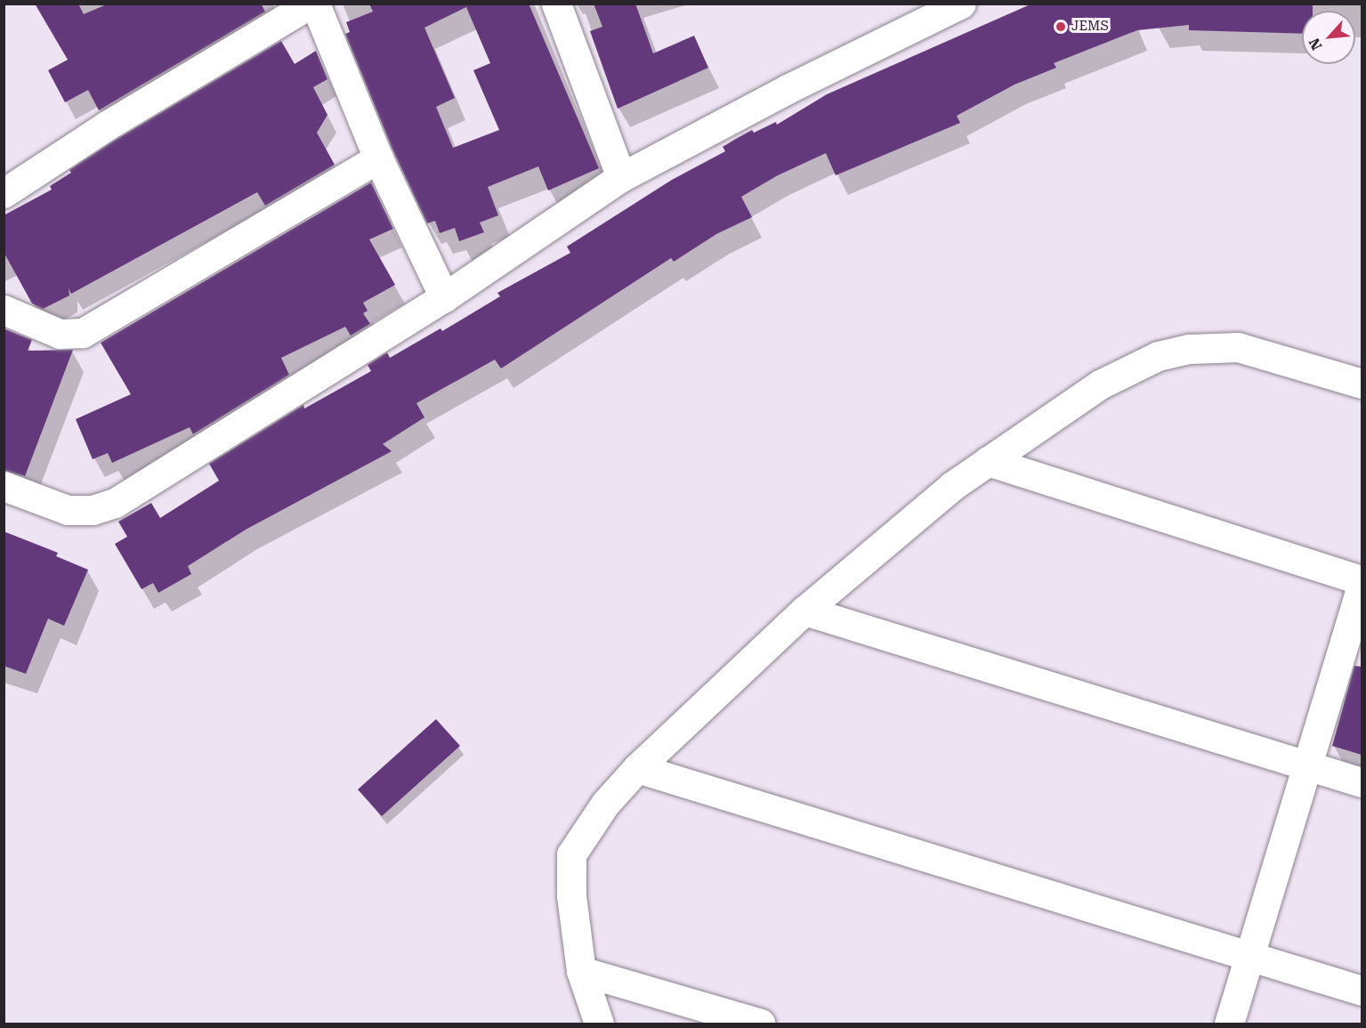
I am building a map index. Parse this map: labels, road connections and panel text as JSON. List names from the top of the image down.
{
  "places": ["JEMS"],
  "north": "bottom left"
}
